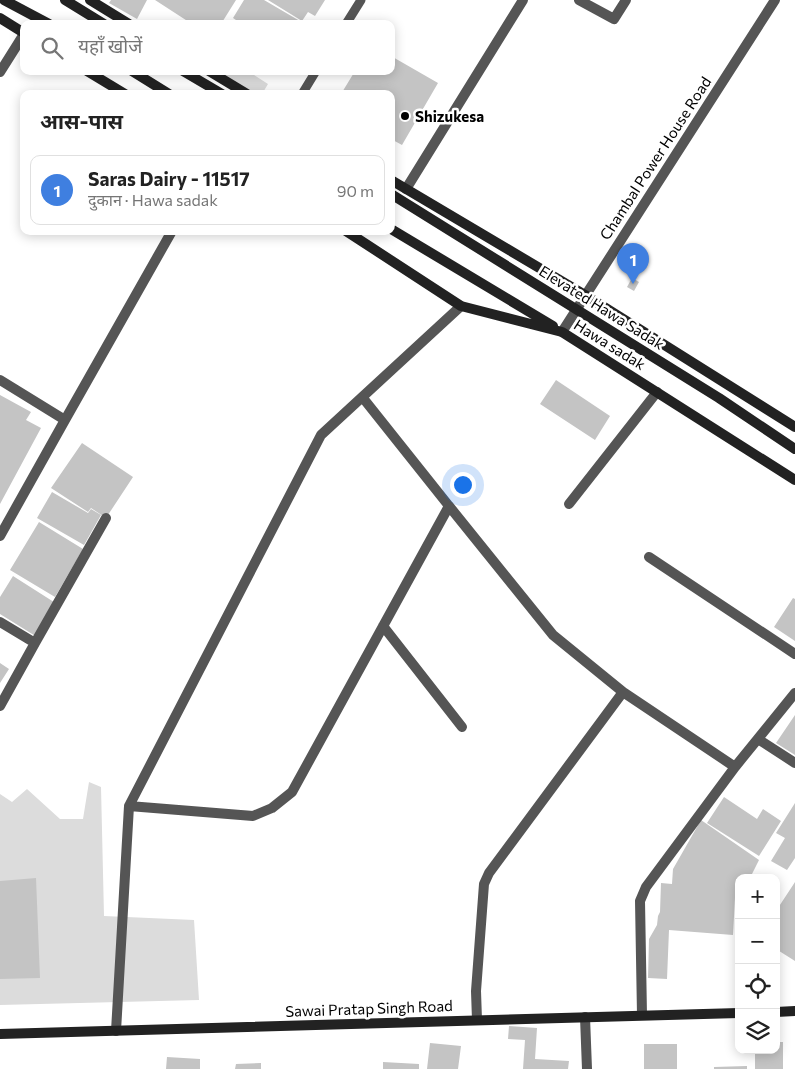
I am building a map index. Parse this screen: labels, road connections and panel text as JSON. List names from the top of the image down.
{
  "streets": {
    "main road": ["Elevated Hawa Sadak", "Hawa sadak", "Sawai Pratap Singh Road"],
    "street": ["Chambal Power House Road"]
  },
  "crossings": [
    ["Chambal Power House Road", "Hawa sadak"]
  ],
  "places": ["Shizukesa"],
  "page": {
    "search": "यहाँ खोजें",
    "heading": "आस-पास",
    "list": [
      {
        "mark": "1",
        "name": "Saras Dairy - 11517",
        "note": "दुकान · Hawa sadak",
        "value": "90 m"
      }
    ],
    "pins": "1",
    "map_buttons": ["+", "−"]
  }
}
